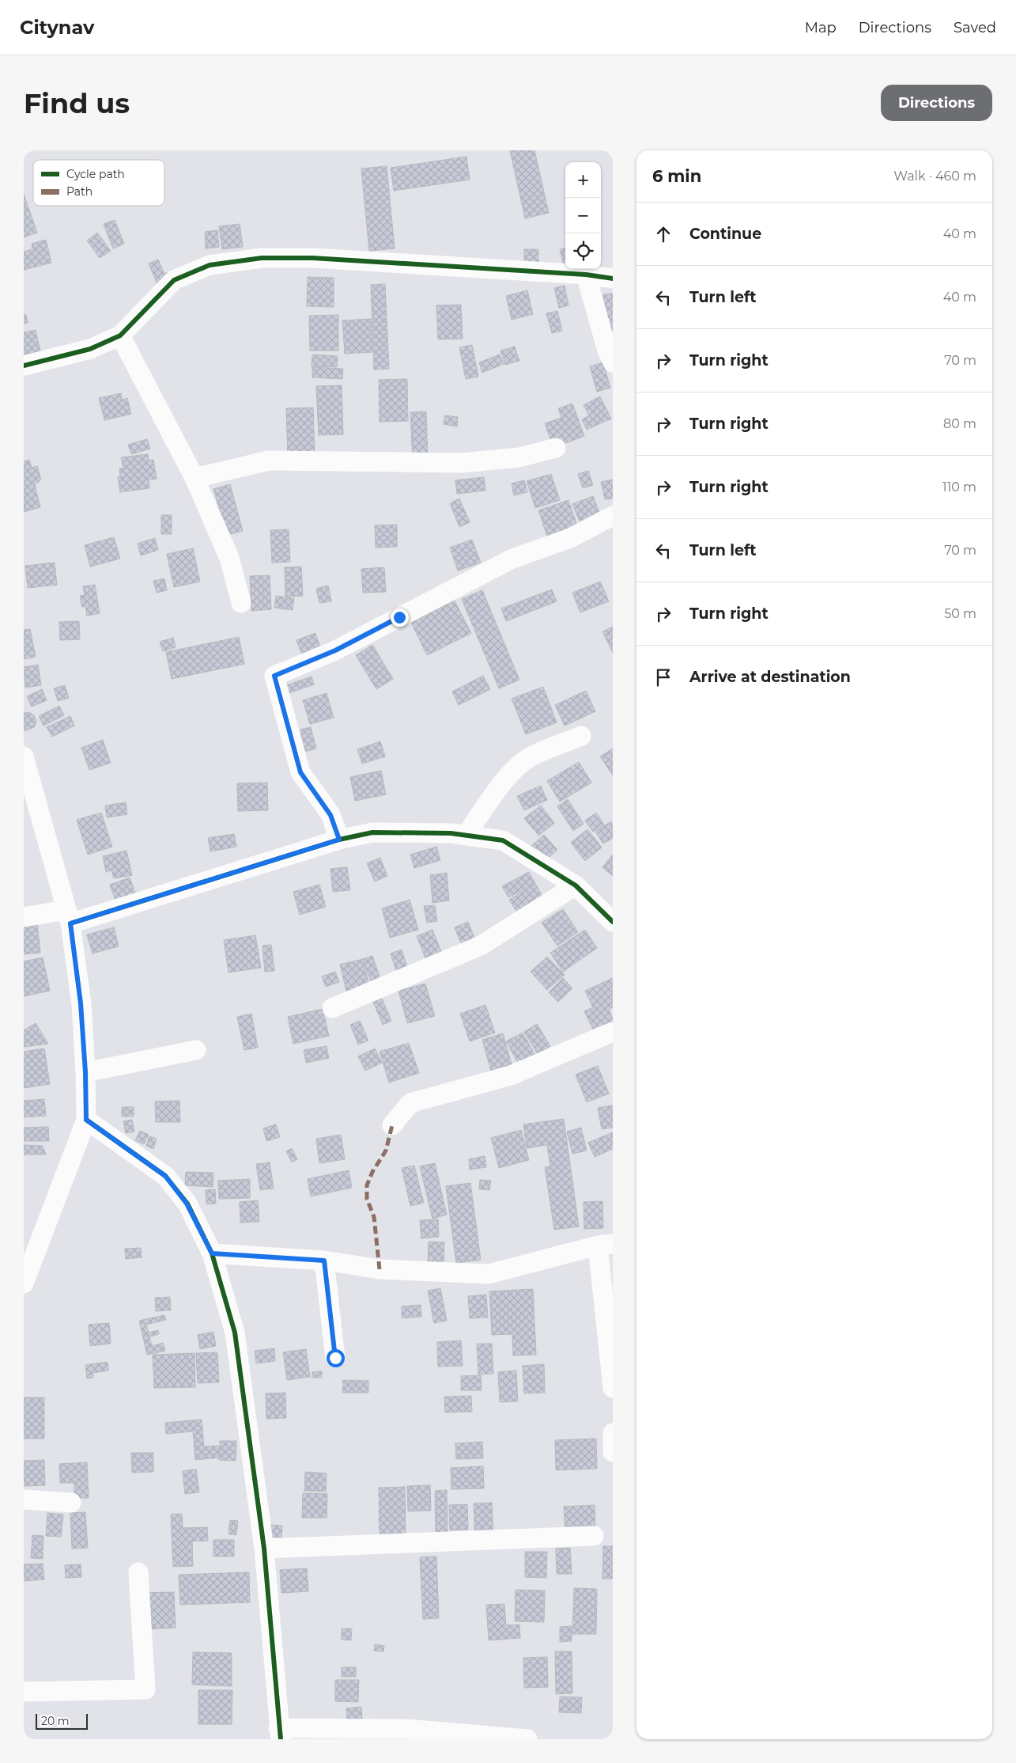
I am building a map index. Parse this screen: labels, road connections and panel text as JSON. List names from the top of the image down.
{
  "legend": ["Cycle path", "Path"],
  "scale_bar": "20 m",
  "page": {
    "header": "Citynav",
    "nav": ["Map", "Directions", "Saved"],
    "buttons": "Directions",
    "title": "Find us",
    "heading": ["6 min", "Walk · 460 m"],
    "map_buttons": ["+", "−"],
    "list": [
      ["Continue", "40 m"],
      ["Turn left", "40 m"],
      ["Turn right", "70 m"],
      ["Turn right", "80 m"],
      ["Turn right", "110 m"],
      ["Turn left", "70 m"],
      ["Turn right", "50 m"],
      "Arrive at destination"
    ],
    "scale": "20 m"
  }
}
